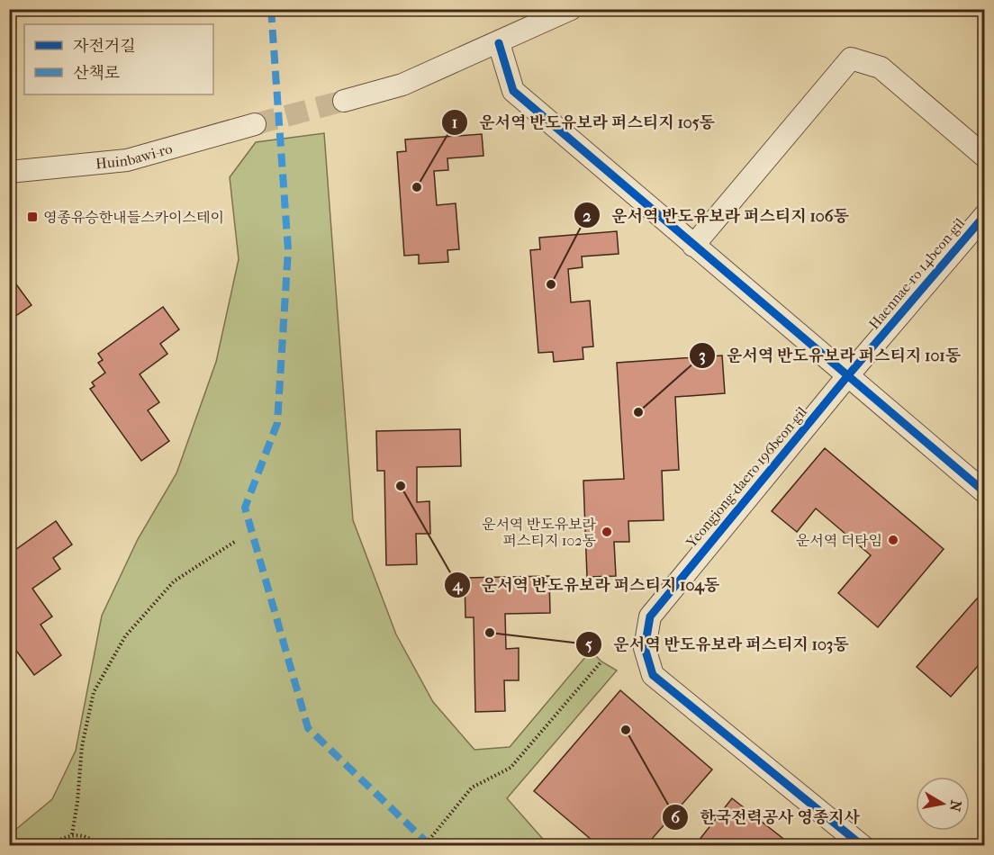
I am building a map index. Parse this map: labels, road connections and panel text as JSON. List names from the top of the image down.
{
  "streets": {
    "street": ["Huinbawi-ro", "Haennae-ro 14beon-gil", "Yeongjong-daero 196beon-gil"]
  },
  "crossings": [
    ["Haennae-ro 14beon-gil", "Yeongjong-daero 196beon-gil"]
  ],
  "places": {
    "other": [
      "운서역 반도유보라 퍼스티지 105동",
      "운서역 반도유보라 퍼스티지 106동",
      "운서역 반도유보라 퍼스티지 101동",
      "운서역 반도유보라 퍼스티지 104동",
      "운서역 반도유보라 퍼스티지 102동",
      "운서역 더타임",
      "운서역 반도유보라 퍼스티지 103동",
      "한국전력공사 영종지사"
    ],
    "transit": ["영종유승한내들스카이스테이"]
  },
  "legend": ["자전거길", "산책로"],
  "north": "right"
}
